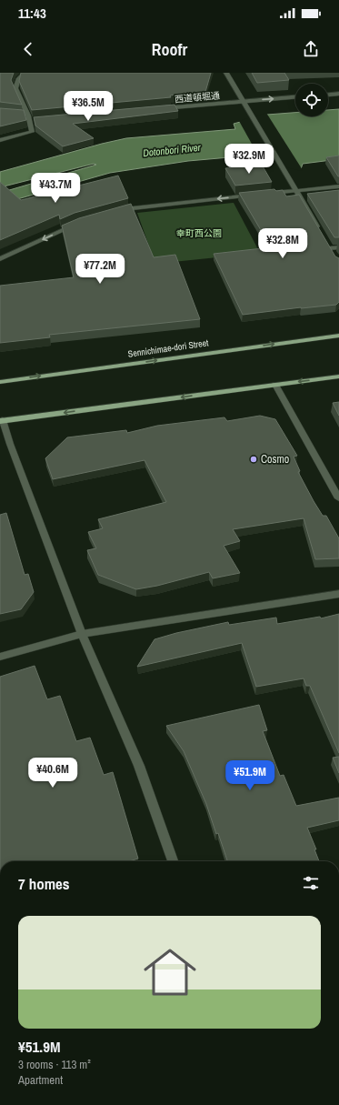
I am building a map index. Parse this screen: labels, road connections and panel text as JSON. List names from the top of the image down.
{
  "streets": {
    "main road": ["Sennichimae-dori Street"],
    "street": ["西道頓堀通"]
  },
  "one_way": ["西道頓堀通"],
  "water": ["Dotonbori River"],
  "parks": ["幸町西公園"],
  "places": ["Cosmo"],
  "page": {
    "status": "11:43",
    "header": "Roofr",
    "price": [
      "¥36.5M",
      "¥32.9M",
      "¥43.7M",
      "¥32.8M",
      "¥77.2M",
      "¥40.6M",
      "¥51.9M"
    ],
    "heading": "7 homes",
    "list": [
      {
        "name": "¥51.9M",
        "note": "3 rooms · 113 m² · Apartment"
      }
    ]
  }
}
